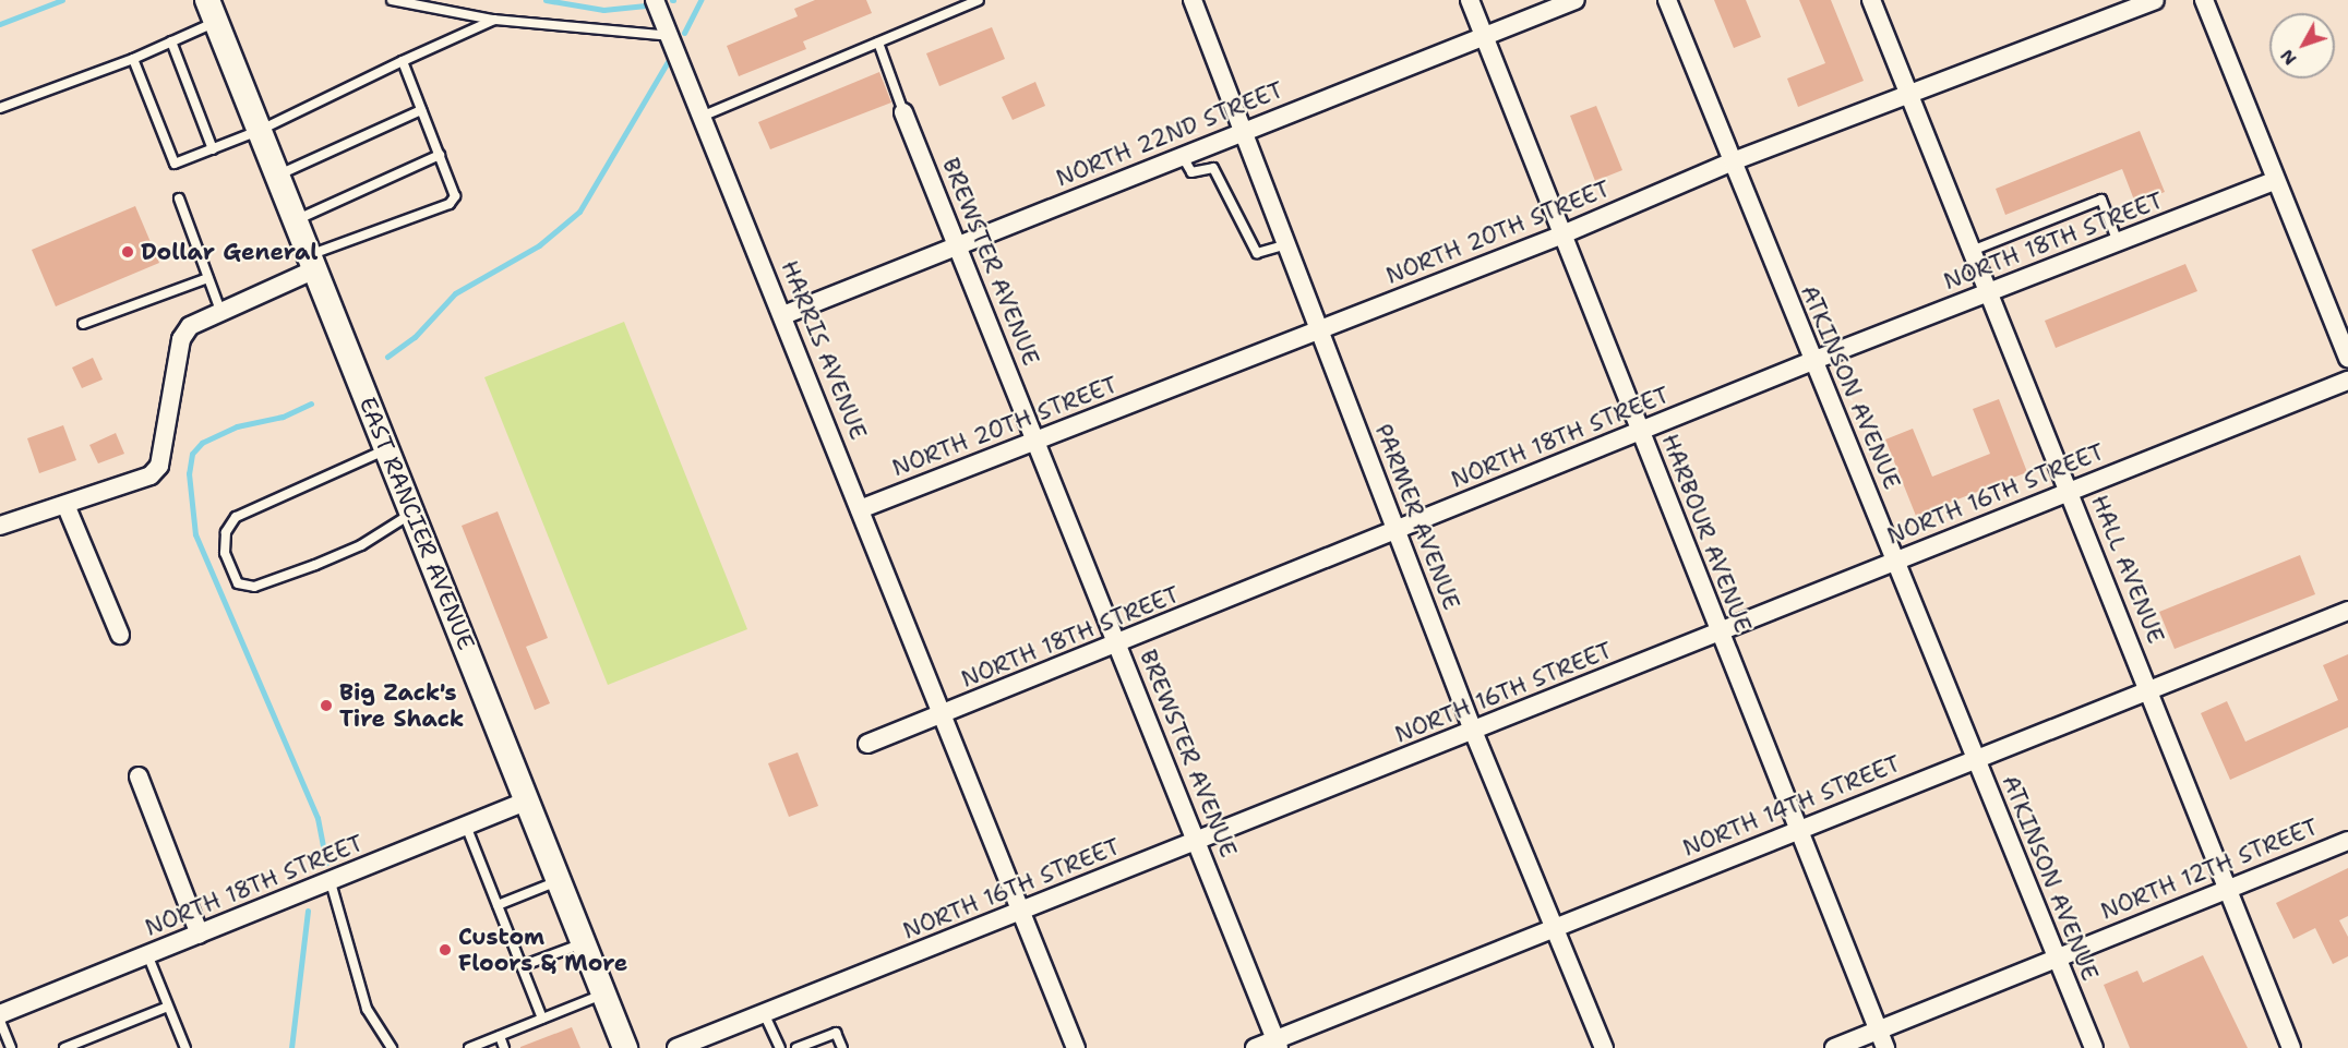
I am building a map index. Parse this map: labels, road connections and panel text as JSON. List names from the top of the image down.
{
  "streets": {
    "main road": ["EAST RANCIER AVENUE"],
    "street": [
      "NORTH 22ND STREET",
      "NORTH 20TH STREET",
      "NORTH 18TH STREET",
      "BREWSTER AVENUE",
      "HARRIS AVENUE",
      "ATKINSON AVENUE",
      "NORTH 16TH STREET",
      "PARMER AVENUE",
      "HARBOUR AVENUE",
      "HALL AVENUE",
      "NORTH 14TH STREET",
      "NORTH 12TH STREET"
    ]
  },
  "crossings": [
    ["NORTH 22ND STREET", "BREWSTER AVENUE"],
    ["NORTH 22ND STREET", "HARRIS AVENUE"],
    ["NORTH 22ND STREET", "PARMER AVENUE"],
    ["NORTH 22ND STREET", "HARBOUR AVENUE"],
    ["NORTH 20TH STREET", "BREWSTER AVENUE"],
    ["NORTH 20TH STREET", "HARRIS AVENUE"],
    ["NORTH 20TH STREET", "ATKINSON AVENUE"],
    ["NORTH 20TH STREET", "PARMER AVENUE"],
    ["NORTH 20TH STREET", "HARBOUR AVENUE"],
    ["NORTH 20TH STREET", "HALL AVENUE"],
    ["NORTH 18TH STREET", "BREWSTER AVENUE"],
    ["NORTH 18TH STREET", "HARRIS AVENUE"],
    ["NORTH 18TH STREET", "ATKINSON AVENUE"],
    ["NORTH 18TH STREET", "PARMER AVENUE"],
    ["NORTH 18TH STREET", "EAST RANCIER AVENUE"],
    ["NORTH 18TH STREET", "HARBOUR AVENUE"],
    ["NORTH 18TH STREET", "HALL AVENUE"],
    ["BREWSTER AVENUE", "NORTH 16TH STREET"],
    ["BREWSTER AVENUE", "NORTH 14TH STREET"],
    ["HARRIS AVENUE", "NORTH 16TH STREET"],
    ["ATKINSON AVENUE", "NORTH 16TH STREET"],
    ["ATKINSON AVENUE", "NORTH 14TH STREET"],
    ["ATKINSON AVENUE", "NORTH 12TH STREET"],
    ["NORTH 16TH STREET", "PARMER AVENUE"],
    ["NORTH 16TH STREET", "HARBOUR AVENUE"],
    ["NORTH 16TH STREET", "HALL AVENUE"],
    ["PARMER AVENUE", "NORTH 14TH STREET"],
    ["HARBOUR AVENUE", "NORTH 14TH STREET"],
    ["HARBOUR AVENUE", "NORTH 12TH STREET"],
    ["HALL AVENUE", "NORTH 14TH STREET"],
    ["HALL AVENUE", "NORTH 12TH STREET"]
  ],
  "places": ["Dollar General", "Big Zack's Tire Shack", "Custom Floors & More"],
  "north": "bottom left"
}
